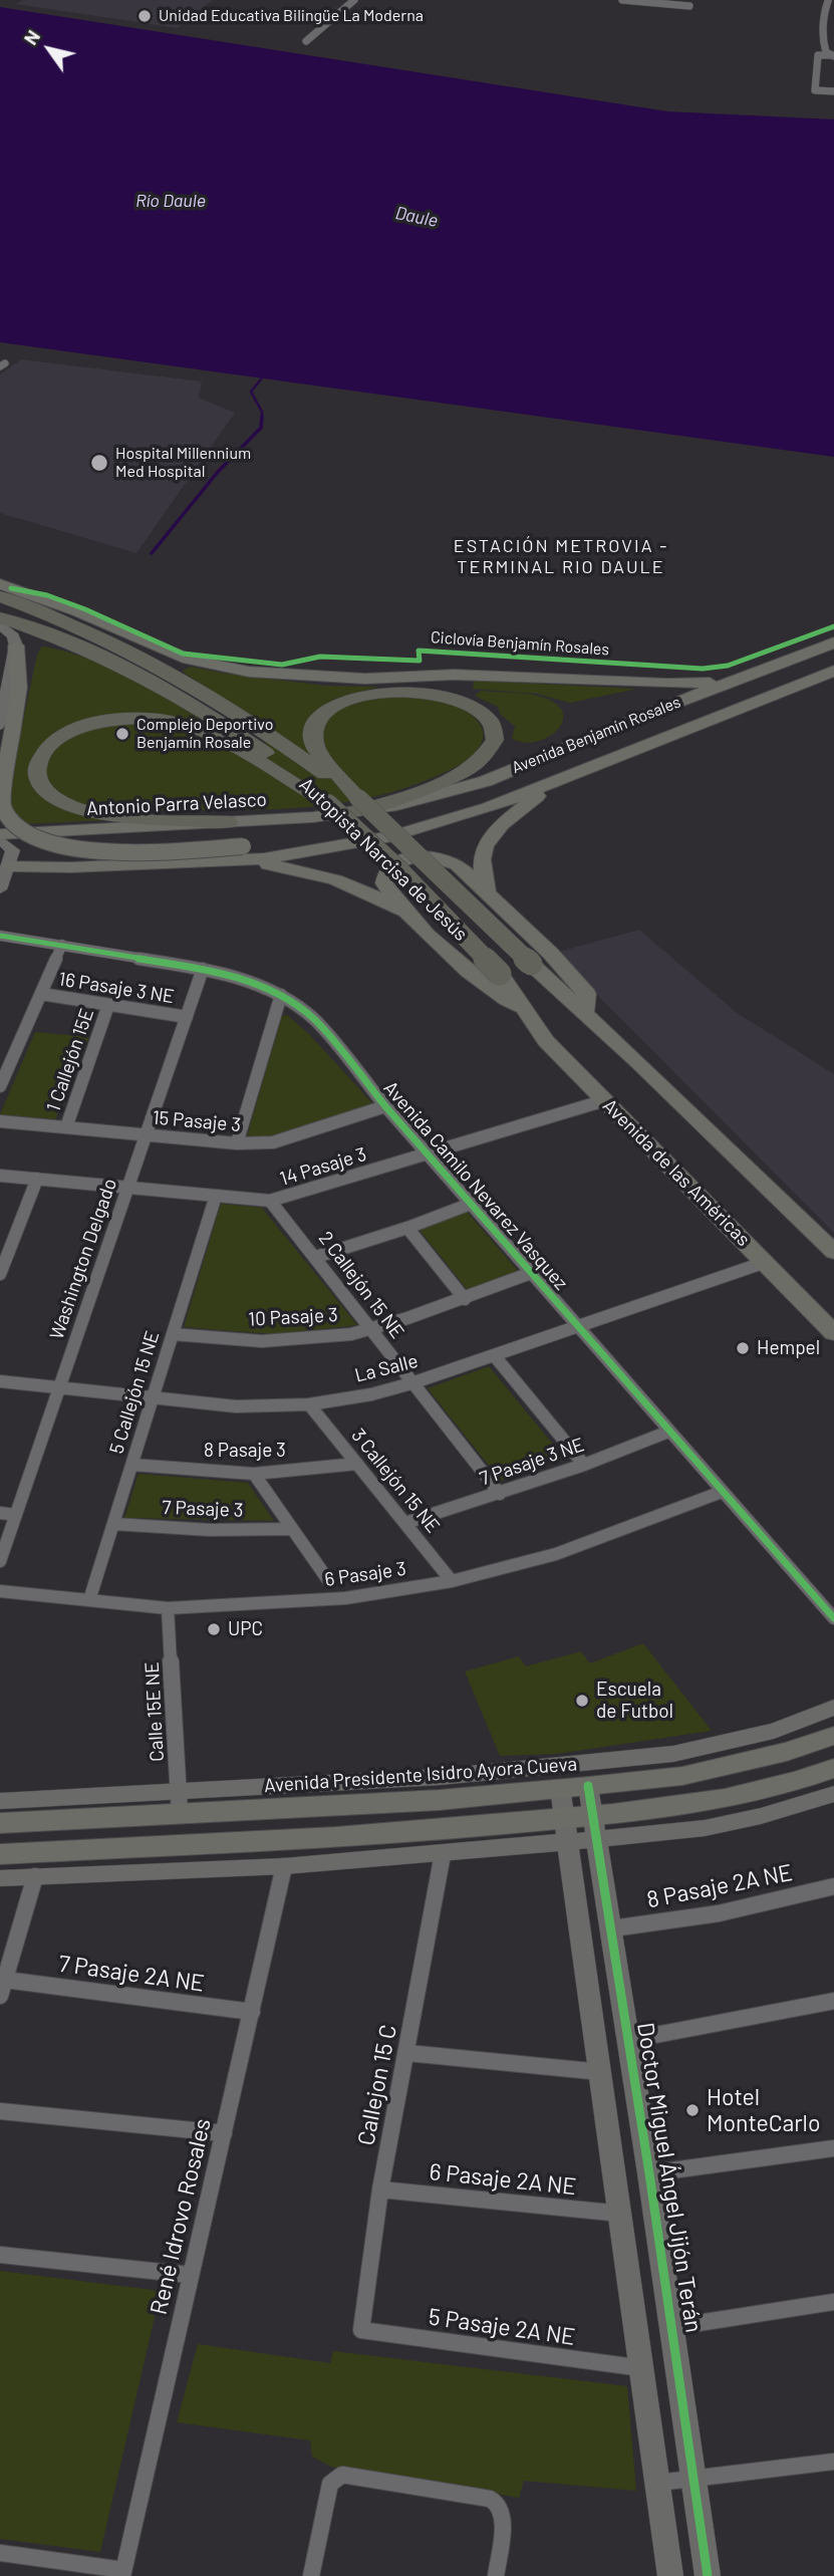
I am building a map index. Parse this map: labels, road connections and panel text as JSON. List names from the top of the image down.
{
  "streets": {
    "highway": ["Autopista Narcisa de Jesús"],
    "main road": [
      "Avenida Benjamín Rosales",
      "Antonio Parra Velasco",
      "Avenida de las Américas",
      "Avenida Presidente Isidro Ayora Cueva",
      "Doctor Miguel Ángel Jijón Terán"
    ],
    "street": [
      "16 Pasaje 3 NE",
      "1 Callejón 15E",
      "15 Pasaje 3",
      "14 Pasaje 3",
      "Avenida Camilo Nevarez Vasquez",
      "Washington Delgado",
      "2 Callejón 15 NE",
      "10 Pasaje 3",
      "La Salle",
      "5 Callejón 15 NE",
      "8 Pasaje 3",
      "7 Pasaje 3 NE",
      "3 Callejón 15 NE",
      "7 Pasaje 3",
      "6 Pasaje 3",
      "Calle 15E NE",
      "8 Pasaje 2A NE",
      "7 Pasaje 2A NE",
      "Callejon 15 C",
      "6 Pasaje 2A NE",
      "René Idrovo Rosales",
      "5 Pasaje 2A NE"
    ],
    "cycle path": ["Ciclovía Benjamín Rosales"]
  },
  "crossings": [
    ["Avenida Benjamín Rosales", "Antonio Parra Velasco"],
    ["Avenida Benjamín Rosales", "Autopista Narcisa de Jesús"],
    ["Antonio Parra Velasco", "Autopista Narcisa de Jesús"],
    ["Autopista Narcisa de Jesús", "Avenida de las Américas"],
    ["16 Pasaje 3 NE", "1 Callejón 15E"],
    ["16 Pasaje 3 NE", "Washington Delgado"],
    ["1 Callejón 15E", "15 Pasaje 3"],
    ["15 Pasaje 3", "Avenida Camilo Nevarez Vasquez"],
    ["15 Pasaje 3", "Washington Delgado"],
    ["14 Pasaje 3", "Avenida de las Américas"],
    ["14 Pasaje 3", "Avenida Camilo Nevarez Vasquez"],
    ["14 Pasaje 3", "Washington Delgado"],
    ["14 Pasaje 3", "2 Callejón 15 NE"],
    ["14 Pasaje 3", "5 Callejón 15 NE"],
    ["Avenida de las Américas", "La Salle"],
    ["Avenida Camilo Nevarez Vasquez", "Washington Delgado"],
    ["Avenida Camilo Nevarez Vasquez", "10 Pasaje 3"],
    ["Avenida Camilo Nevarez Vasquez", "La Salle"],
    ["Avenida Camilo Nevarez Vasquez", "7 Pasaje 3 NE"],
    ["Avenida Camilo Nevarez Vasquez", "6 Pasaje 3"],
    ["Washington Delgado", "La Salle"],
    ["2 Callejón 15 NE", "10 Pasaje 3"],
    ["2 Callejón 15 NE", "La Salle"],
    ["2 Callejón 15 NE", "7 Pasaje 3 NE"],
    ["10 Pasaje 3", "5 Callejón 15 NE"],
    ["La Salle", "5 Callejón 15 NE"],
    ["La Salle", "3 Callejón 15 NE"],
    ["5 Callejón 15 NE", "8 Pasaje 3"],
    ["5 Callejón 15 NE", "7 Pasaje 3"],
    ["5 Callejón 15 NE", "6 Pasaje 3"],
    ["8 Pasaje 3", "3 Callejón 15 NE"],
    ["7 Pasaje 3 NE", "3 Callejón 15 NE"],
    ["3 Callejón 15 NE", "6 Pasaje 3"],
    ["6 Pasaje 3", "Calle 15E NE"],
    ["Calle 15E NE", "Avenida Presidente Isidro Ayora Cueva"],
    ["Avenida Presidente Isidro Ayora Cueva", "Doctor Miguel Ángel Jijón Terán"],
    ["8 Pasaje 2A NE", "Doctor Miguel Ángel Jijón Terán"],
    ["7 Pasaje 2A NE", "René Idrovo Rosales"],
    ["Callejon 15 C", "6 Pasaje 2A NE"],
    ["Callejon 15 C", "5 Pasaje 2A NE"]
  ],
  "districts": ["ESTACIÓN METROVIA - TERMINAL RIO DAULE"],
  "water": ["Río Daule", "Daule"],
  "places": [
    "Unidad Educativa Bilingüe La Moderna",
    "Hospital Millennium Med Hospital",
    "Complejo Deportivo Benjamín Rosale",
    "Hempel",
    "UPC",
    "Escuela de Futbol",
    "Hotel MonteCarlo"
  ],
  "north": "top left"
}
